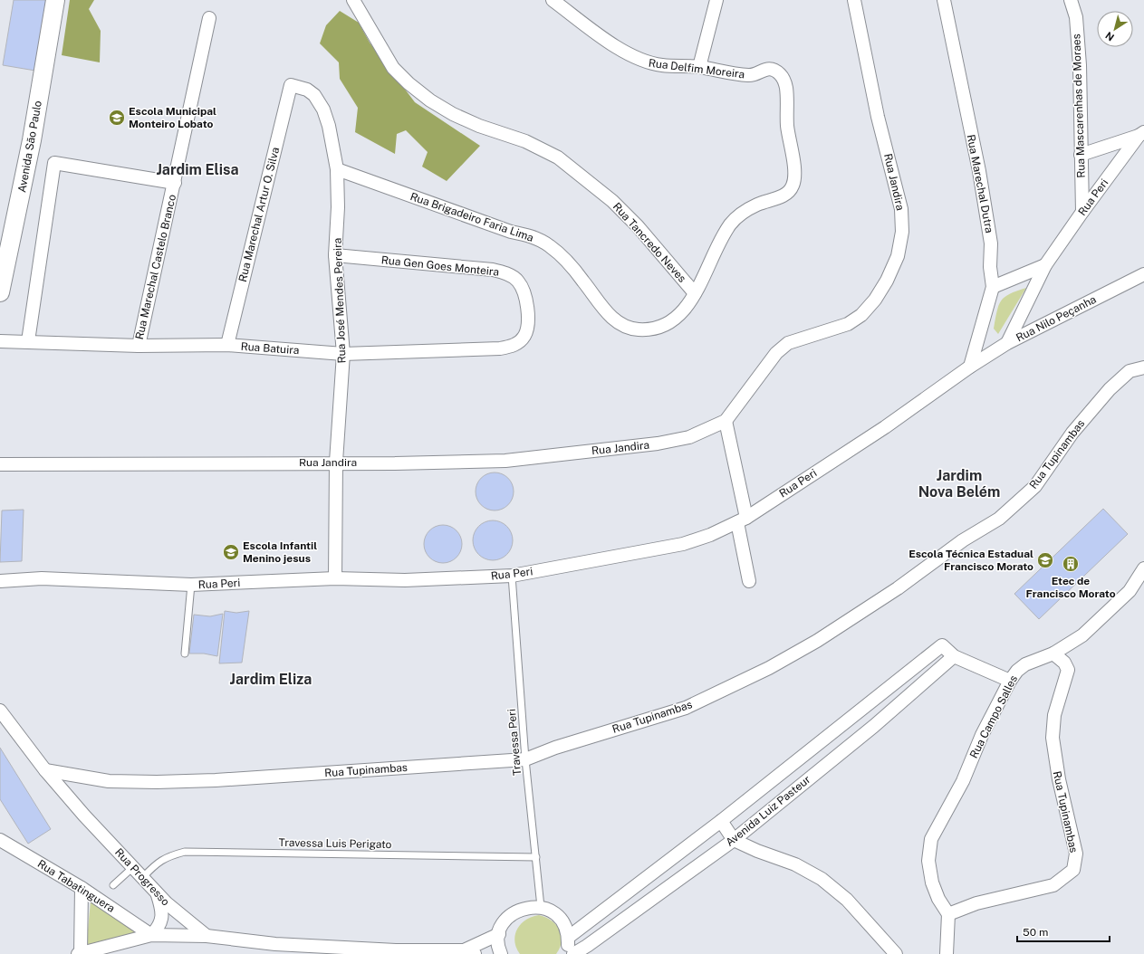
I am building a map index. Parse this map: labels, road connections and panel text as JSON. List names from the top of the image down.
{
  "streets": {
    "main road": ["Avenida São Paulo"],
    "street": [
      "Rua Delfim Moreira",
      "Rua Mascarenhas de Moraes",
      "Rua Jandira",
      "Rua Marechal Dutra",
      "Rua Peri",
      "Rua Marechal Artur O. Silva",
      "Rua Brigadeiro Faria Lima",
      "Rua Tancredo Neves",
      "Rua Gen Goes Monteira",
      "Rua Marechal Castelo Branco",
      "Rua José Mendes Pereira",
      "Rua Nilo Peçanha",
      "Rua Batuira",
      "Rua Tupinambas",
      "Rua Campo Salles",
      "Avenida Luiz Pasteur",
      "Rua Progresso",
      "Rua Tabatinguera"
    ],
    "lane": ["Travessa Peri", "Travessa Luis Perigato"]
  },
  "crossings": [
    ["Rua Delfim Moreira", "Rua Brigadeiro Faria Lima"],
    ["Rua Mascarenhas de Moraes", "Rua Peri"],
    ["Rua Jandira", "Rua José Mendes Pereira"],
    ["Rua Marechal Dutra", "Rua Peri"],
    ["Rua Marechal Dutra", "Rua Nilo Peçanha"],
    ["Rua Peri", "Rua José Mendes Pereira"],
    ["Rua Peri", "Rua Nilo Peçanha"],
    ["Rua Peri", "Travessa Peri"],
    ["Rua Marechal Artur O. Silva", "Rua José Mendes Pereira"],
    ["Rua Marechal Artur O. Silva", "Rua Batuira"],
    ["Rua Brigadeiro Faria Lima", "Rua Tancredo Neves"],
    ["Rua Brigadeiro Faria Lima", "Rua José Mendes Pereira"],
    ["Rua Gen Goes Monteira", "Rua José Mendes Pereira"],
    ["Rua Gen Goes Monteira", "Rua Batuira"],
    ["Rua Marechal Castelo Branco", "Rua Batuira"],
    ["Rua José Mendes Pereira", "Rua Batuira"],
    ["Rua Tupinambas", "Rua Campo Salles"],
    ["Rua Tupinambas", "Travessa Peri"],
    ["Rua Tupinambas", "Rua Progresso"],
    ["Travessa Peri", "Travessa Luis Perigato"],
    ["Travessa Luis Perigato", "Rua Progresso"]
  ],
  "districts": ["Jardim Elisa", "Jardim Nova Belém", "Jardim Eliza"],
  "places": {
    "school or university": ["Escola Municipal Monteiro Lobato", "Escola Infantil Menino jesus", "Escola Técnica Estadual Francisco Morato"],
    "building": ["Etec de Francisco Morato"]
  },
  "scale_bar": "50 m",
  "north": "bottom left"
}
